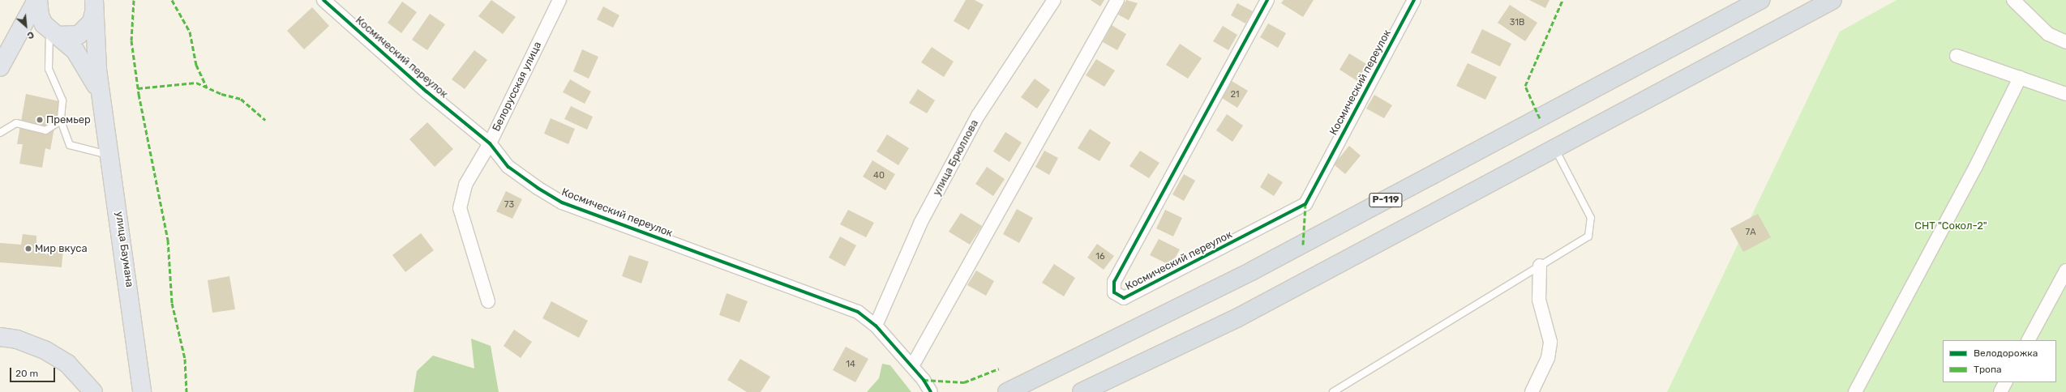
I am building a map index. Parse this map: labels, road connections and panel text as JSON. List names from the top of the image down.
{
  "streets": {
    "highway": ["Р-119"],
    "main road": ["улица Баумана"],
    "street": ["Космический переулок", "Белорусская улица", "улица Брюллова"]
  },
  "crossings": [
    ["Космический переулок", "Белорусская улица"],
    ["Космический переулок", "улица Брюллова"]
  ],
  "parks": ["СНТ \"Сокол-2\""],
  "places": ["Премьер", "Мир вкуса"],
  "house_numbers": [
    "31В",
    "21",
    "40",
    "73",
    "7А",
    "16",
    "14"
  ],
  "legend": ["Велодорожка", "Тропа"],
  "scale_bar": "20 m",
  "north": "bottom right"
}
